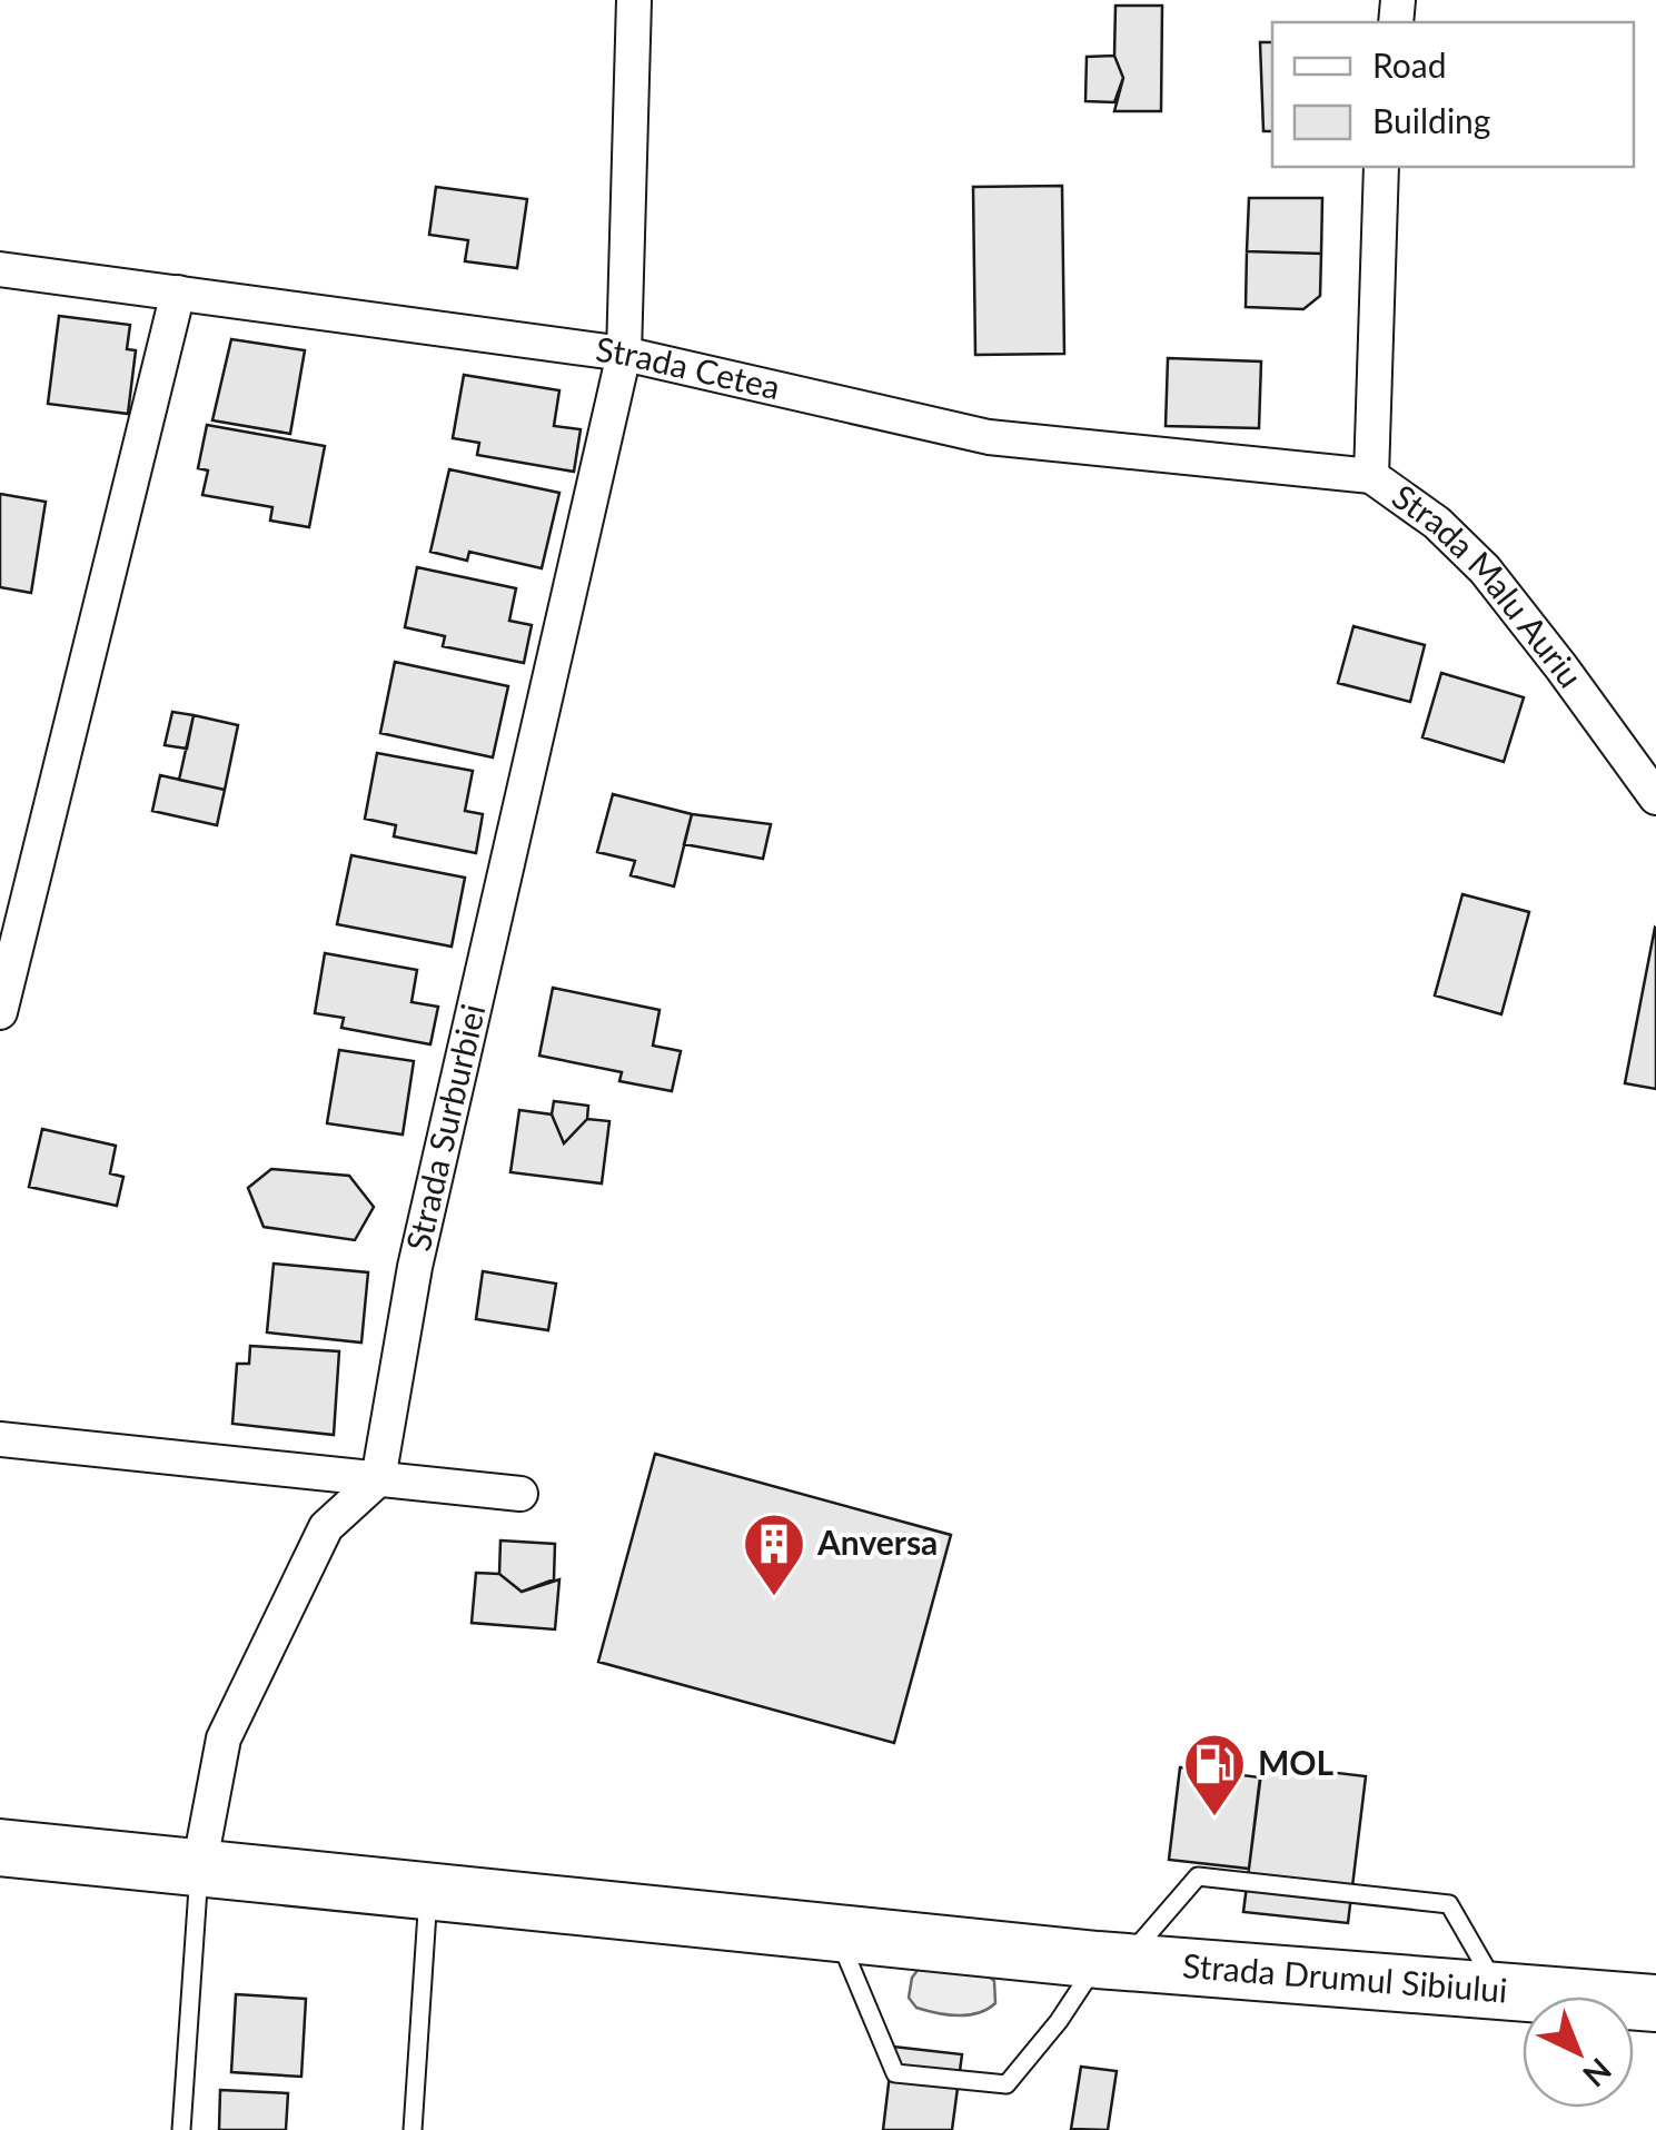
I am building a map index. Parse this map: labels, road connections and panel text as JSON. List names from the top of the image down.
{
  "streets": {
    "main road": ["Strada Drumul Sibiului"],
    "street": ["Strada Cetea", "Strada Malu Auriu", "Strada Surburbiei"]
  },
  "crossings": [
    ["Strada Cetea", "Strada Malu Auriu"],
    ["Strada Cetea", "Strada Surburbiei"]
  ],
  "places": {
    "building": ["Anversa"],
    "fuel station": ["MOL"]
  },
  "legend": ["Road", "Building"],
  "north": "bottom right"
}
